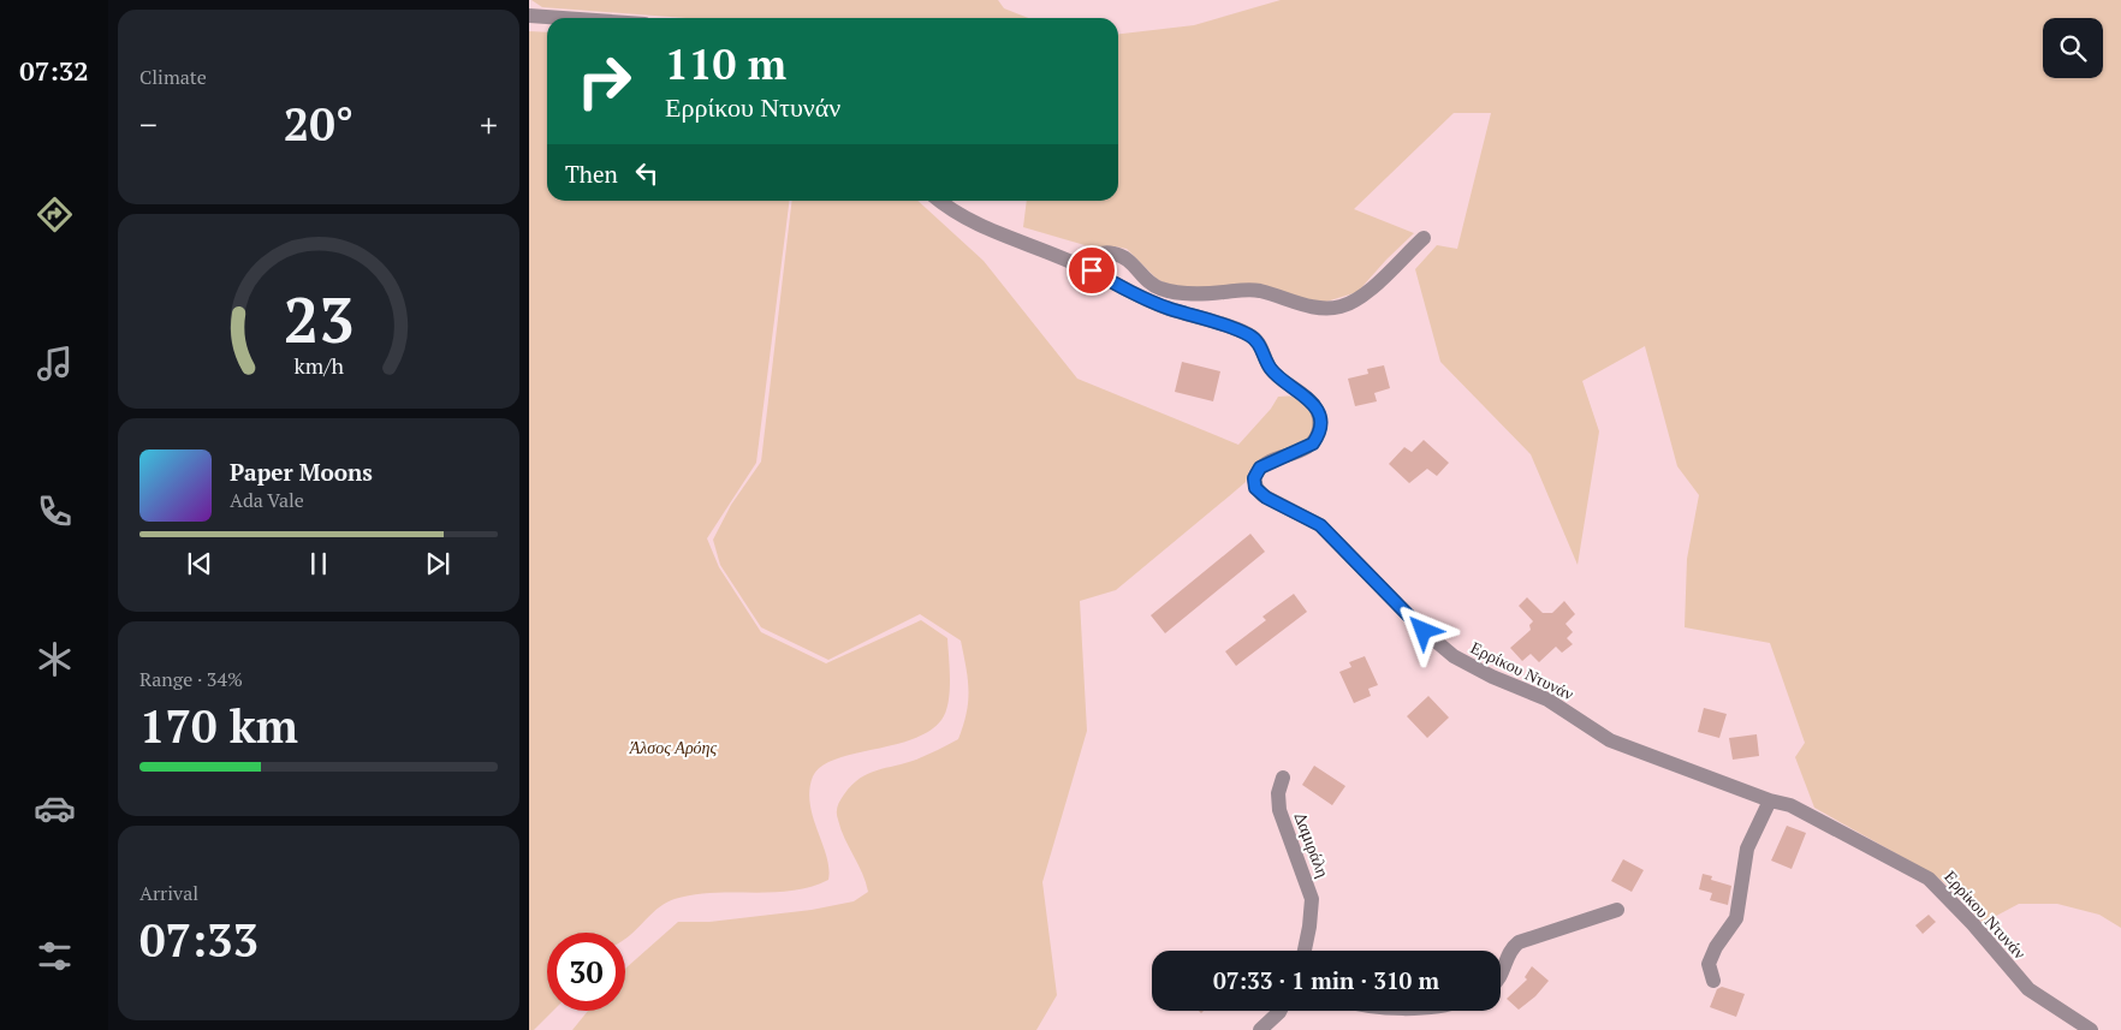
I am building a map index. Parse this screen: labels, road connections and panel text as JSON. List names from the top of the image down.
{
  "streets": {
    "street": ["Ερρίκου Ντυνάν", "Δαμιράλη"]
  },
  "parks": ["Άλσος Αρόης"],
  "page": {
    "tabs": "07:32",
    "tile": [
      "Climate",
      ["Range · 34%", "170 km"],
      ["Arrival", "07:33"]
    ],
    "turn": ["110 m", "Ερρίκου Ντυνάν"],
    "heat": ["−", "20°", "+"],
    "then": "Then",
    "song": ["Paper Moons", "Ada Vale"],
    "limit": "30",
    "trip": "07:33 · 1 min · 310 m",
    "gauge": ["23", "km/h"]
  }
}
